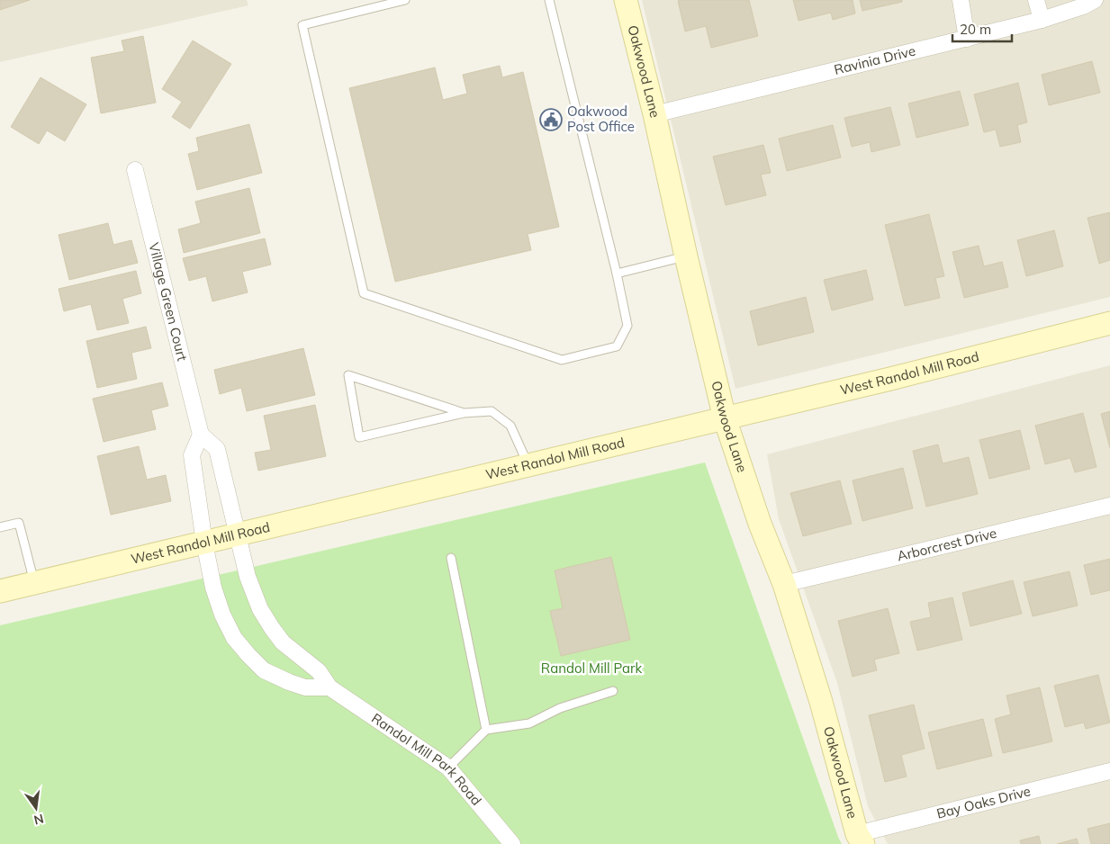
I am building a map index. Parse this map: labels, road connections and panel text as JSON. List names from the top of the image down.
{
  "streets": {
    "main road": ["Oakwood Lane", "West Randol Mill Road"],
    "street": [
      "Ravinia Drive",
      "Village Green Court",
      "Arborcrest Drive",
      "Randol Mill Park Road",
      "Bay Oaks Drive"
    ]
  },
  "crossings": [
    ["Ravinia Drive", "Oakwood Lane"],
    ["Oakwood Lane", "West Randol Mill Road"],
    ["Oakwood Lane", "Arborcrest Drive"],
    ["Oakwood Lane", "Bay Oaks Drive"],
    ["West Randol Mill Road", "Randol Mill Park Road"]
  ],
  "parks": ["Randol Mill Park"],
  "places": {
    "public building": ["Oakwood Post Office"]
  },
  "scale_bar": "20 m",
  "north": "bottom"
}
